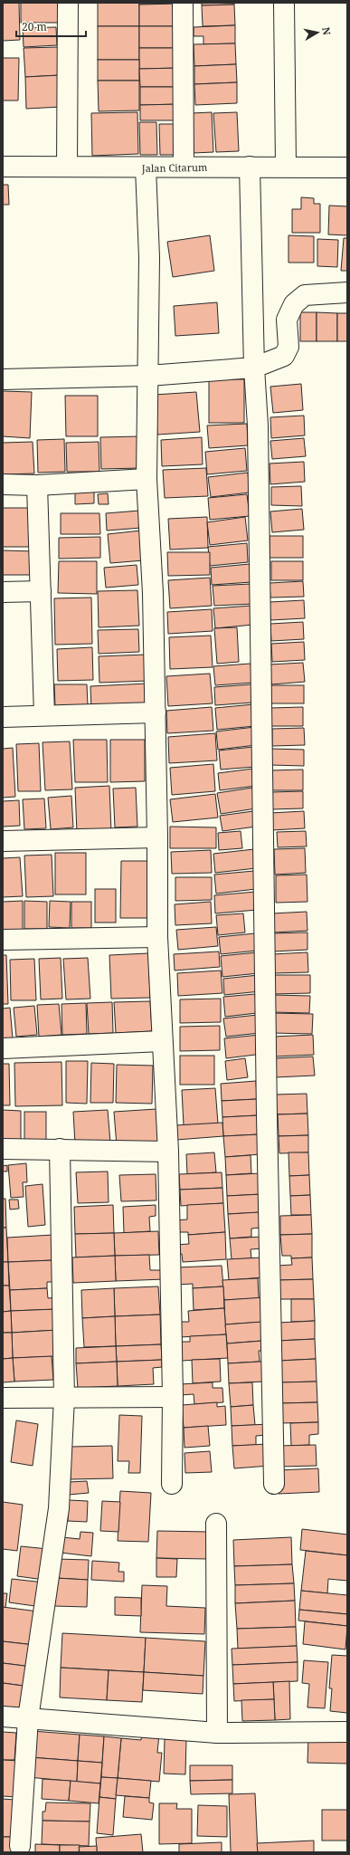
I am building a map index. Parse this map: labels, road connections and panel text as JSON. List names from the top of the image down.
{
  "streets": {
    "street": ["Jalan Citarum"]
  },
  "scale_bar": "20 m",
  "north": "right"
}
